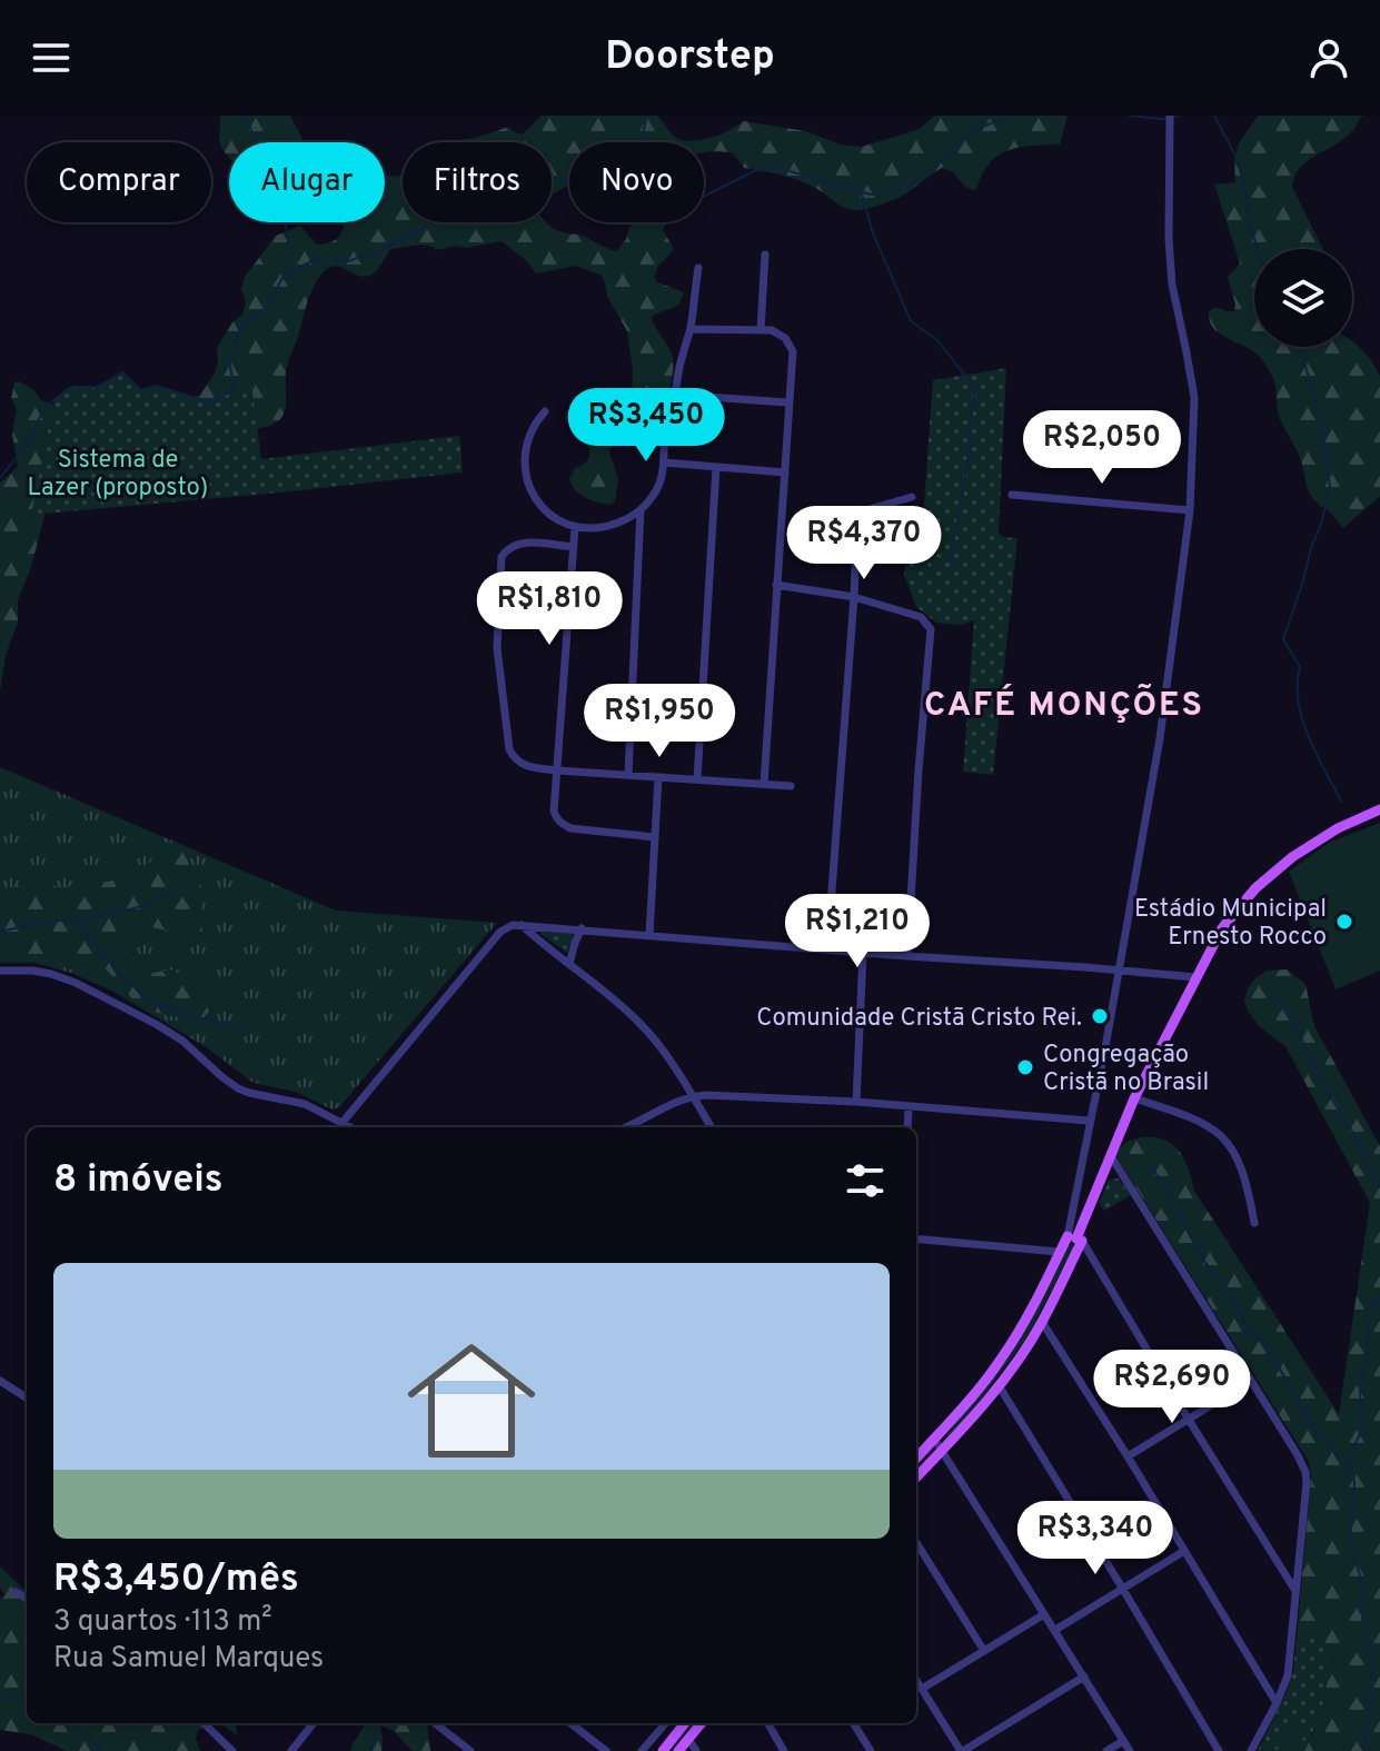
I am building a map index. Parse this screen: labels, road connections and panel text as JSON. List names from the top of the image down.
{
  "districts": ["CAFÉ MONÇÕES"],
  "parks": ["Sistema de Lazer (proposto)"],
  "places": ["Estádio Municipal Ernesto Rocco", "Comunidade Cristã Cristo Rei.", "Congregação Cristã no Brasil"],
  "page": {
    "header": "Doorstep",
    "chip": [
      "Comprar",
      "Alugar",
      "Filtros",
      "Novo"
    ],
    "price": [
      "R$3,450",
      "R$2,050",
      "R$4,370",
      "R$1,810",
      "R$1,950",
      "R$1,210",
      "R$2,690",
      "R$3,340"
    ],
    "heading": "8 imóveis",
    "list": [
      {
        "name": "R$3,450/mês",
        "note": "3 quartos · 113 m² · Rua Samuel Marques"
      }
    ]
  }
}
